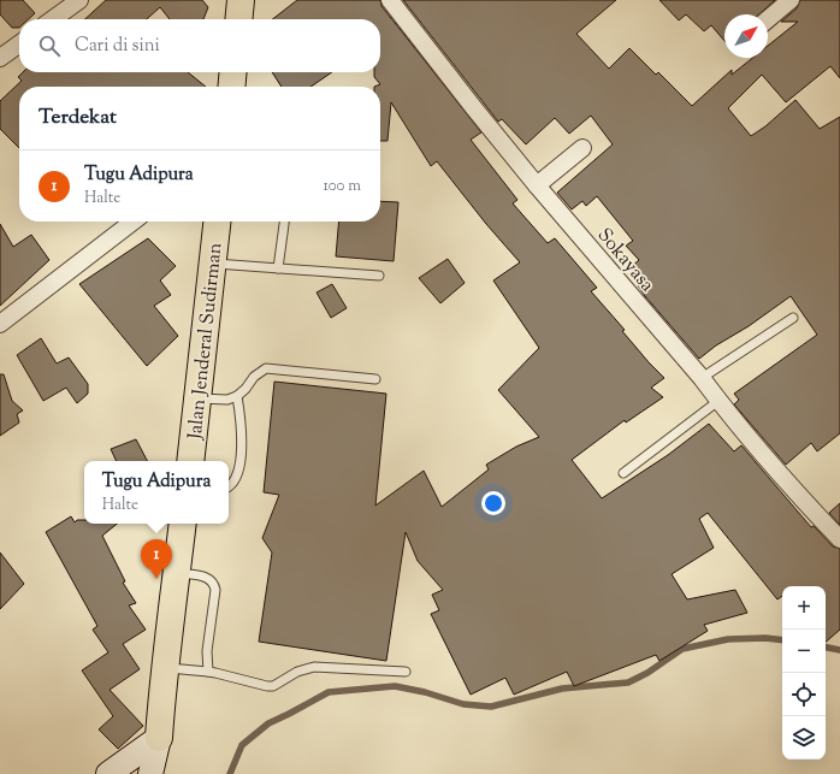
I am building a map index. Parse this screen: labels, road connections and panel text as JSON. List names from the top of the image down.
{
  "streets": {
    "main road": ["Jalan Jenderal Sudirman"],
    "street": ["Sokayasa"]
  },
  "north": "top right",
  "page": {
    "search": "Cari di sini",
    "heading": "Terdekat",
    "list": [
      {
        "mark": "1",
        "name": "Tugu Adipura",
        "note": "Halte",
        "value": "100 m"
      }
    ],
    "popup": ["Tugu Adipura", "Halte"],
    "pins": "1",
    "map_buttons": ["+", "−"]
  }
}
